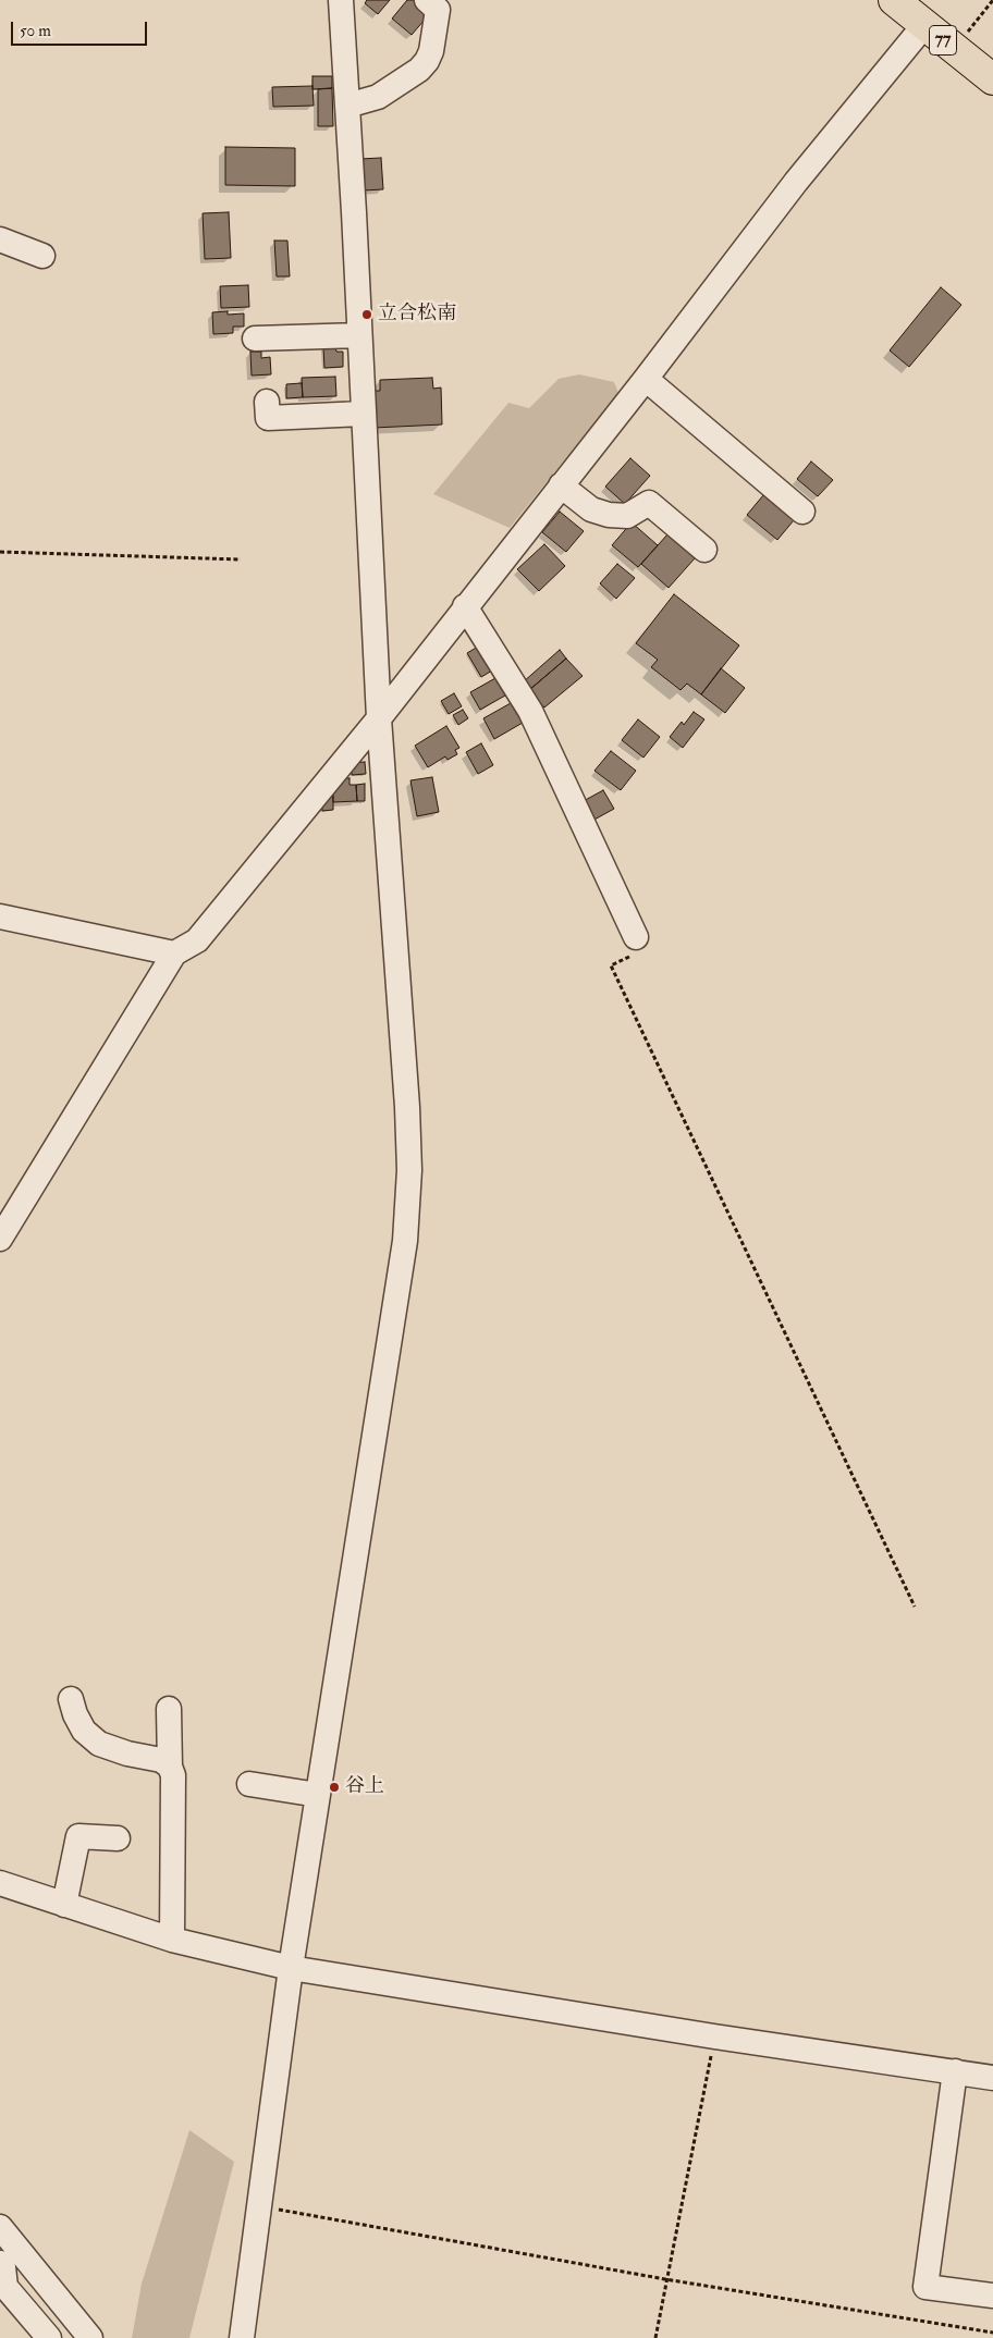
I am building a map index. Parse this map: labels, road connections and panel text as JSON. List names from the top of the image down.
{
  "streets": {
    "main road": ["77"]
  },
  "places": ["立合松南", "谷上"],
  "scale_bar": "50 m"
}
